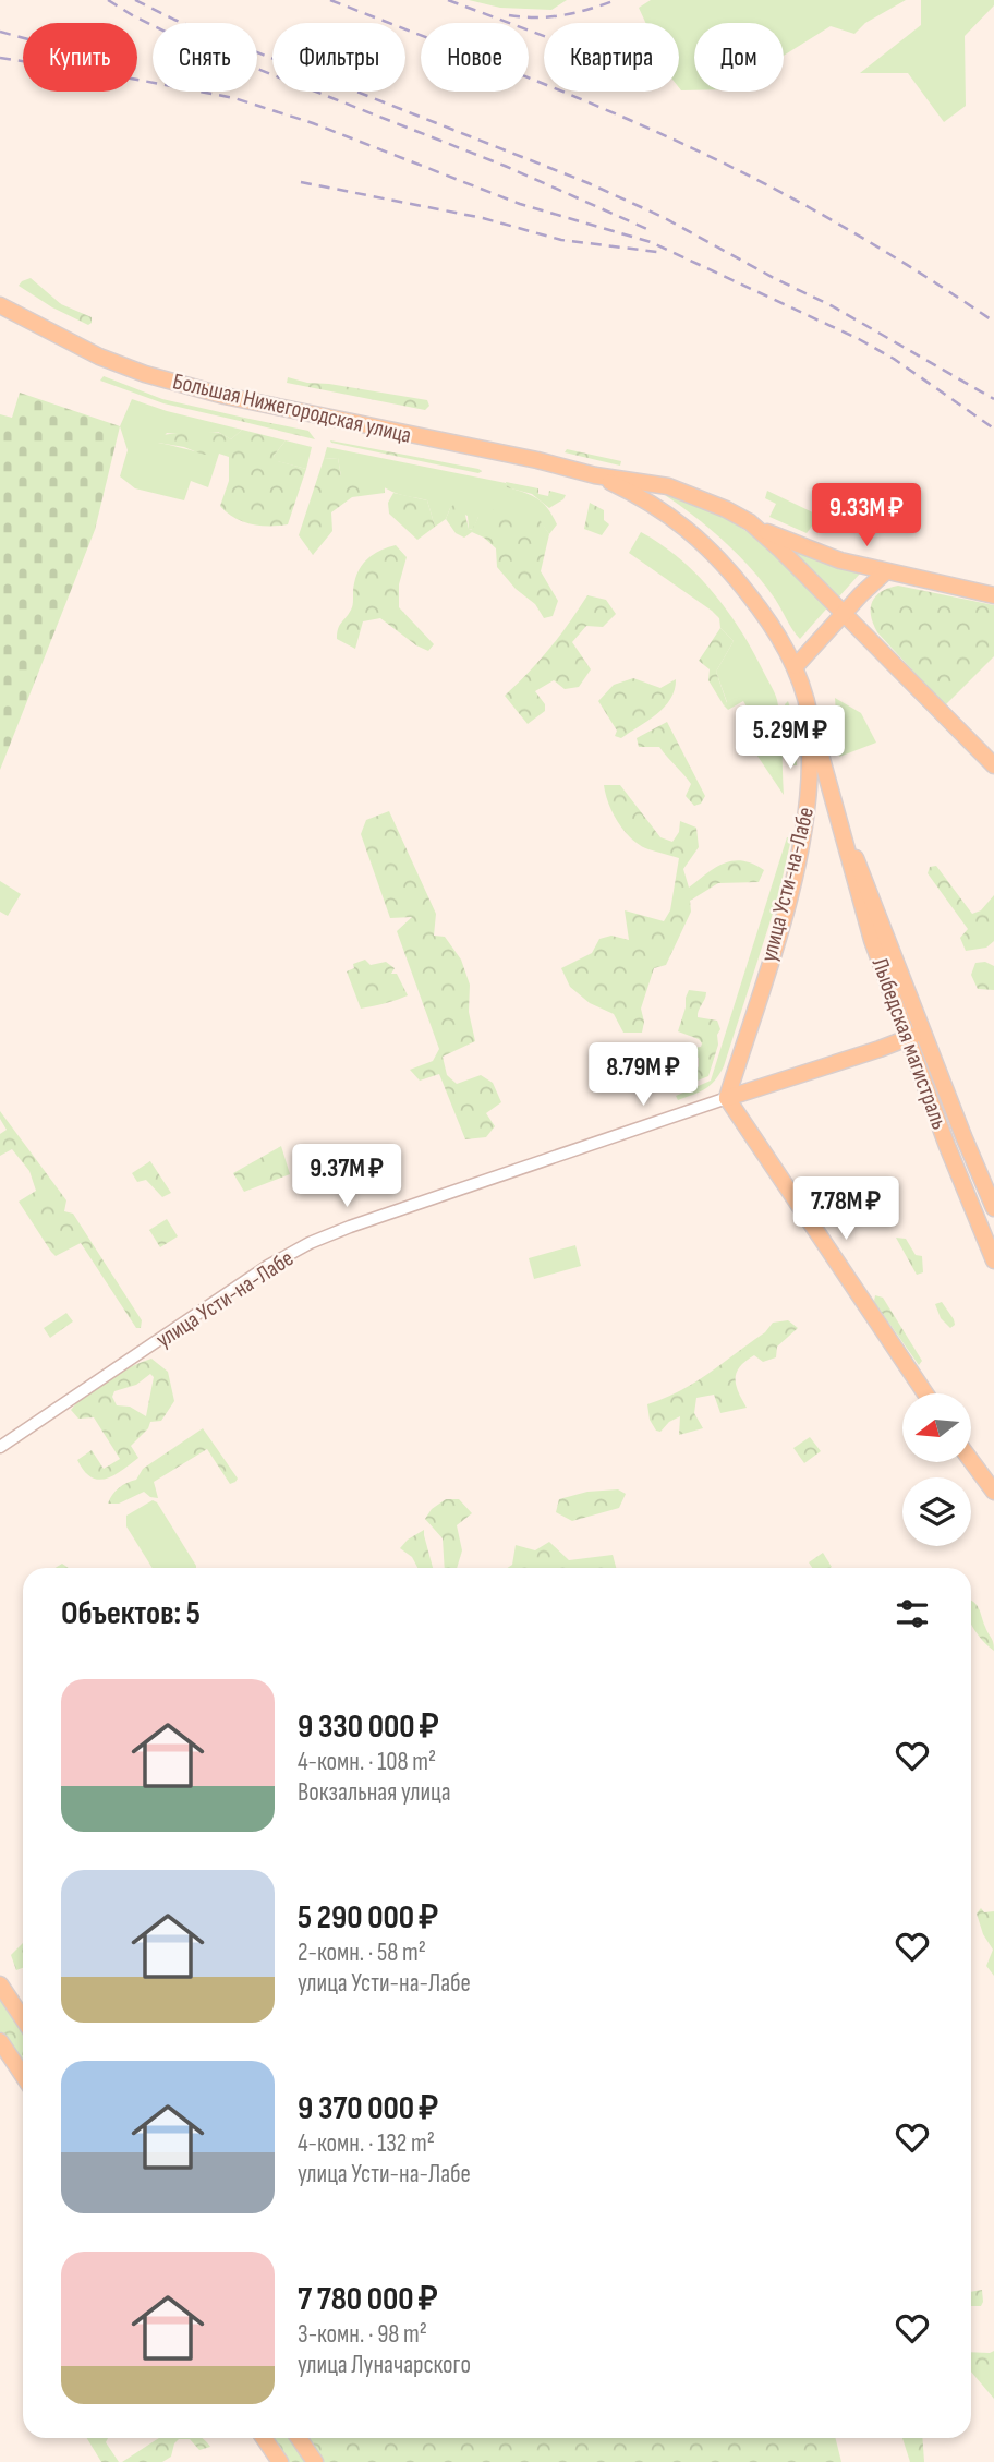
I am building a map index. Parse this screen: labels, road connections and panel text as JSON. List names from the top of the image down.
{
  "streets": {
    "main road": ["Большая Нижегородская улица", "улица Усти-на-Лабе", "Лыбедская магистраль"]
  },
  "crossings": [
    ["Большая Нижегородская улица", "улица Усти-на-Лабе"],
    ["улица Усти-на-Лабе", "Лыбедская магистраль"]
  ],
  "north": "left",
  "page": {
    "chip": [
      "Купить",
      "Снять",
      "Фильтры",
      "Новое",
      "Квартира",
      "Дом"
    ],
    "price": [
      "9.33M ₽",
      "5.29M ₽",
      "8.79M ₽",
      "9.37M ₽",
      "7.78M ₽"
    ],
    "heading": "Объектов: 5",
    "list": [
      {
        "name": "9 330 000 ₽",
        "note": "4-комн. · 108 m² · Вокзальная улица"
      },
      {
        "name": "5 290 000 ₽",
        "note": "2-комн. · 58 m² · улица Усти-на-Лабе"
      },
      {
        "name": "9 370 000 ₽",
        "note": "4-комн. · 132 m² · улица Усти-на-Лабе"
      },
      {
        "name": "7 780 000 ₽",
        "note": "3-комн. · 98 m² · улица Луначарского"
      }
    ]
  }
}
